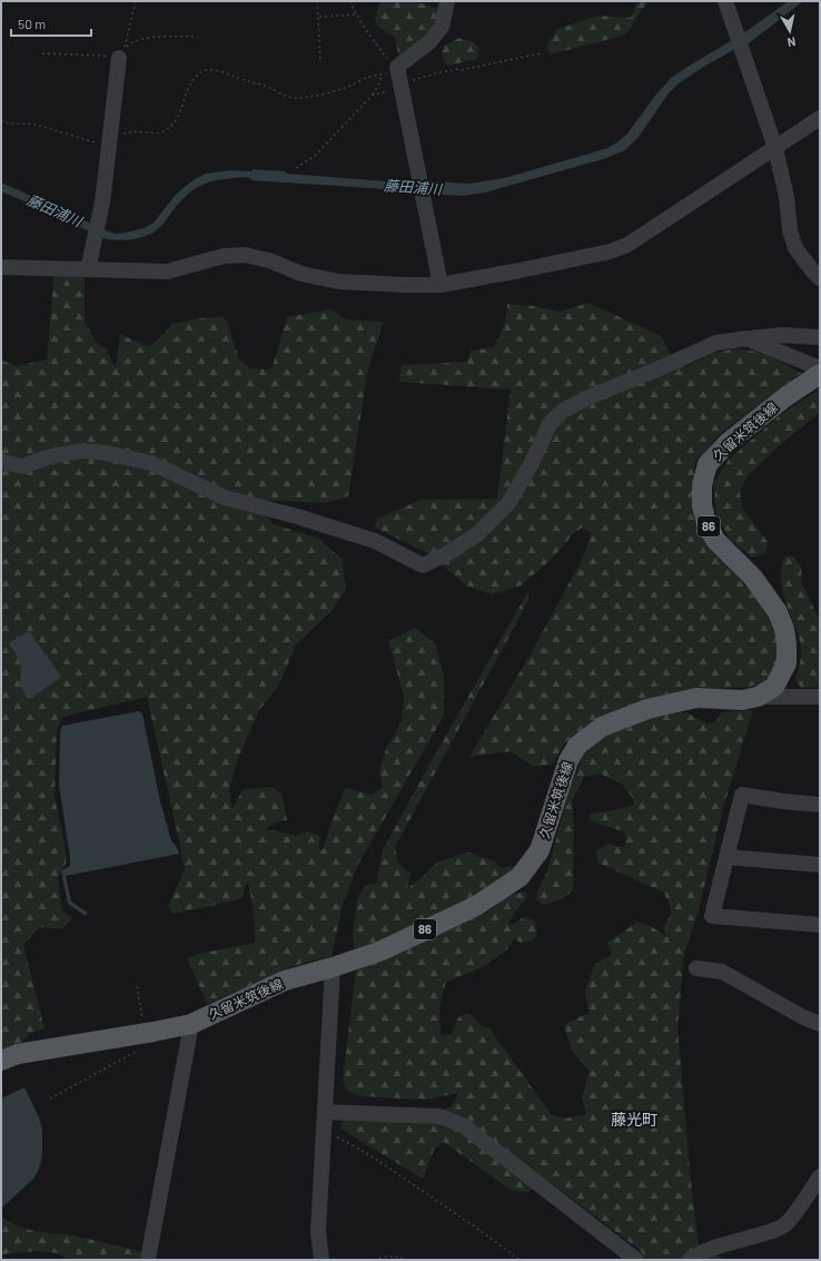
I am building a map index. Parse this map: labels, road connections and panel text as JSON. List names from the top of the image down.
{
  "streets": {
    "main road": ["久留米筑後線", "86"]
  },
  "districts": ["藤光町"],
  "water": ["藤田浦川"],
  "scale_bar": "50 m",
  "north": "bottom"
}
